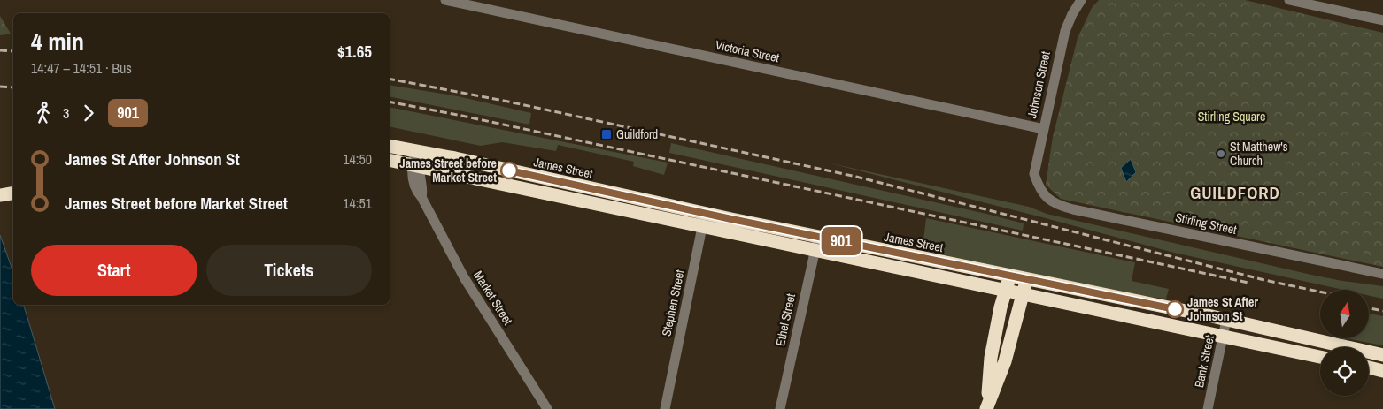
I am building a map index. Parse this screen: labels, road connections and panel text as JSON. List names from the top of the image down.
{
  "streets": {
    "highway": ["James Street"],
    "street": [
      "Victoria Street",
      "Johnson Street",
      "Stirling Street",
      "Market Street",
      "Stephen Street",
      "Ethel Street",
      "Bank Street"
    ]
  },
  "crossings": [
    ["Victoria Street", "Johnson Street"],
    ["Johnson Street", "Stirling Street"],
    ["James Street", "Market Street"],
    ["James Street", "Ethel Street"],
    ["James Street", "Bank Street"]
  ],
  "districts": ["GUILDFORD"],
  "parks": ["Stirling Square"],
  "places": {
    "transit": ["Guildford"],
    "other": ["St Matthew's Church", "James Street before Market Street", "James St After Johnson St"]
  },
  "lines": ["bus line 901"],
  "north": "top",
  "page": {
    "on_map": "901",
    "heading": ["4 min", "14:47 – 14:51 · Bus", "$1.65"],
    "legs": ["3", "901"],
    "list": [
      {
        "name": "James St After Johnson St",
        "value": "14:50"
      },
      {
        "name": "James Street before Market Street",
        "value": "14:51"
      }
    ],
    "buttons": ["Start", "Tickets"]
  }
}
